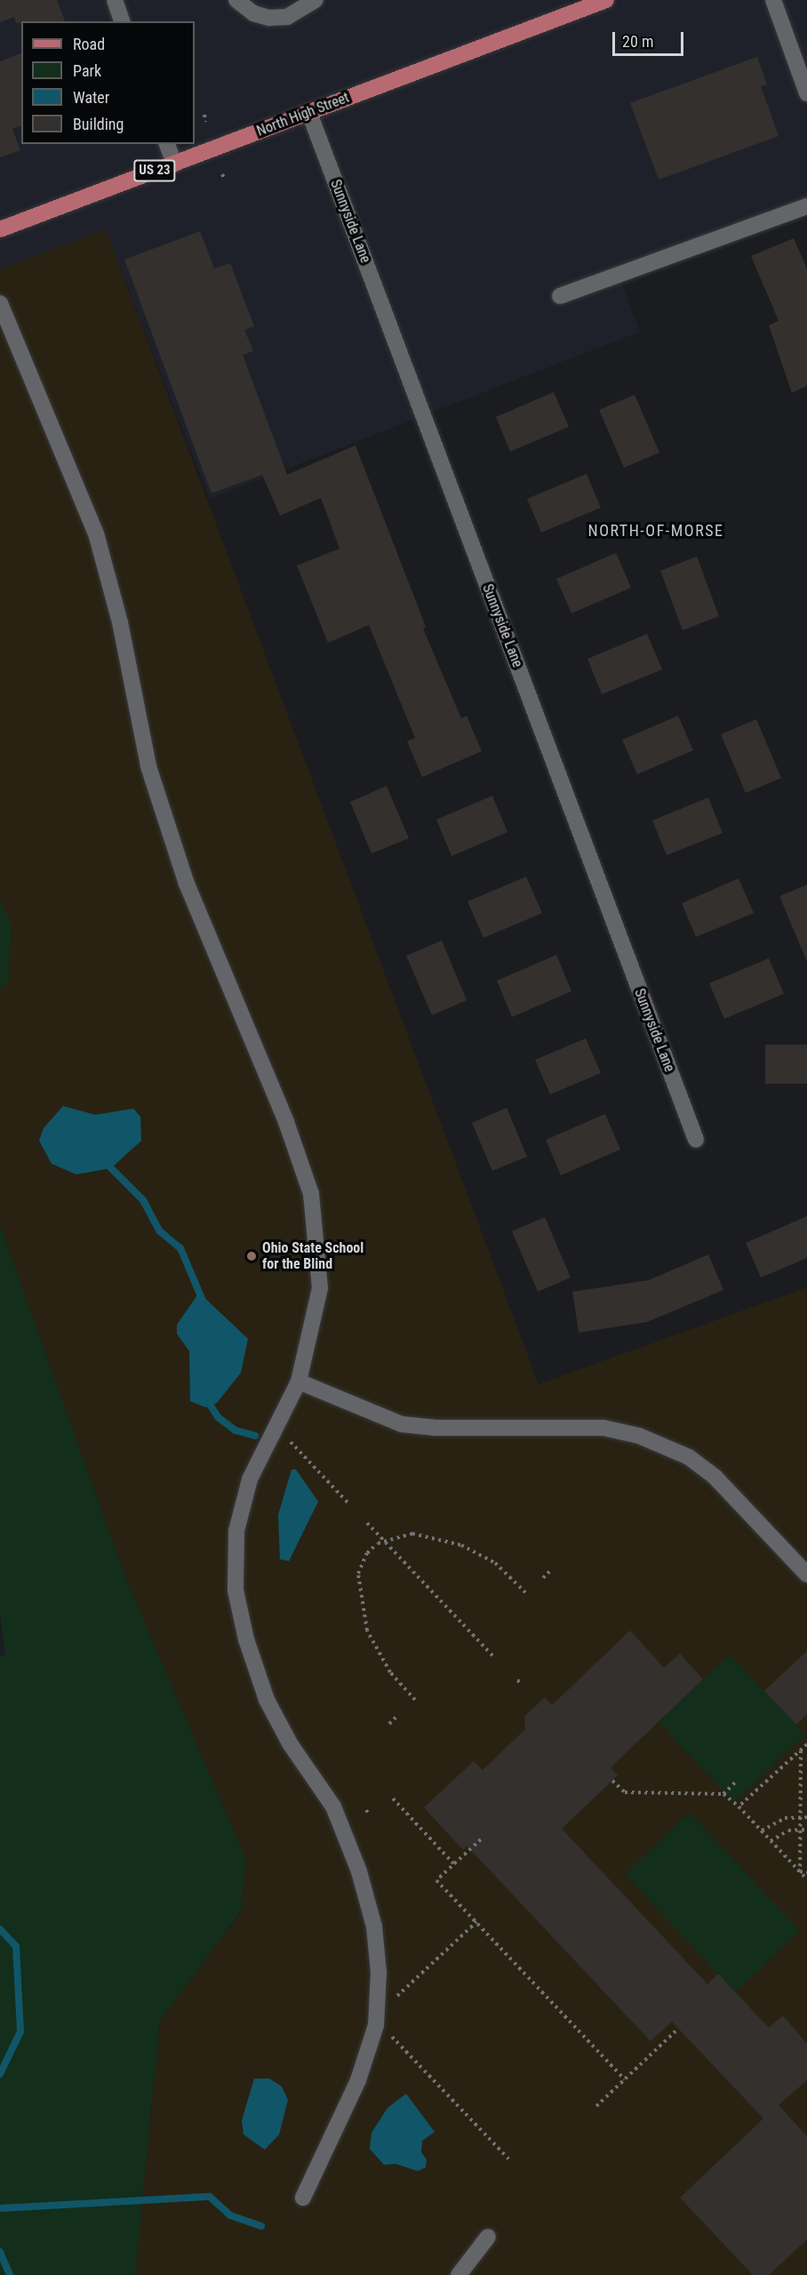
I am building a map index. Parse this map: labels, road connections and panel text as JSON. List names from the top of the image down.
{
  "streets": {
    "main road": ["North High Street", "US 23"],
    "street": ["Sunnyside Lane"]
  },
  "crossings": [
    ["North High Street", "Sunnyside Lane"]
  ],
  "districts": ["NORTH-OF-MORSE"],
  "places": ["Ohio State School for the Blind"],
  "legend": [
    "Road",
    "Park",
    "Water",
    "Building"
  ],
  "scale_bar": "20 m"
}
